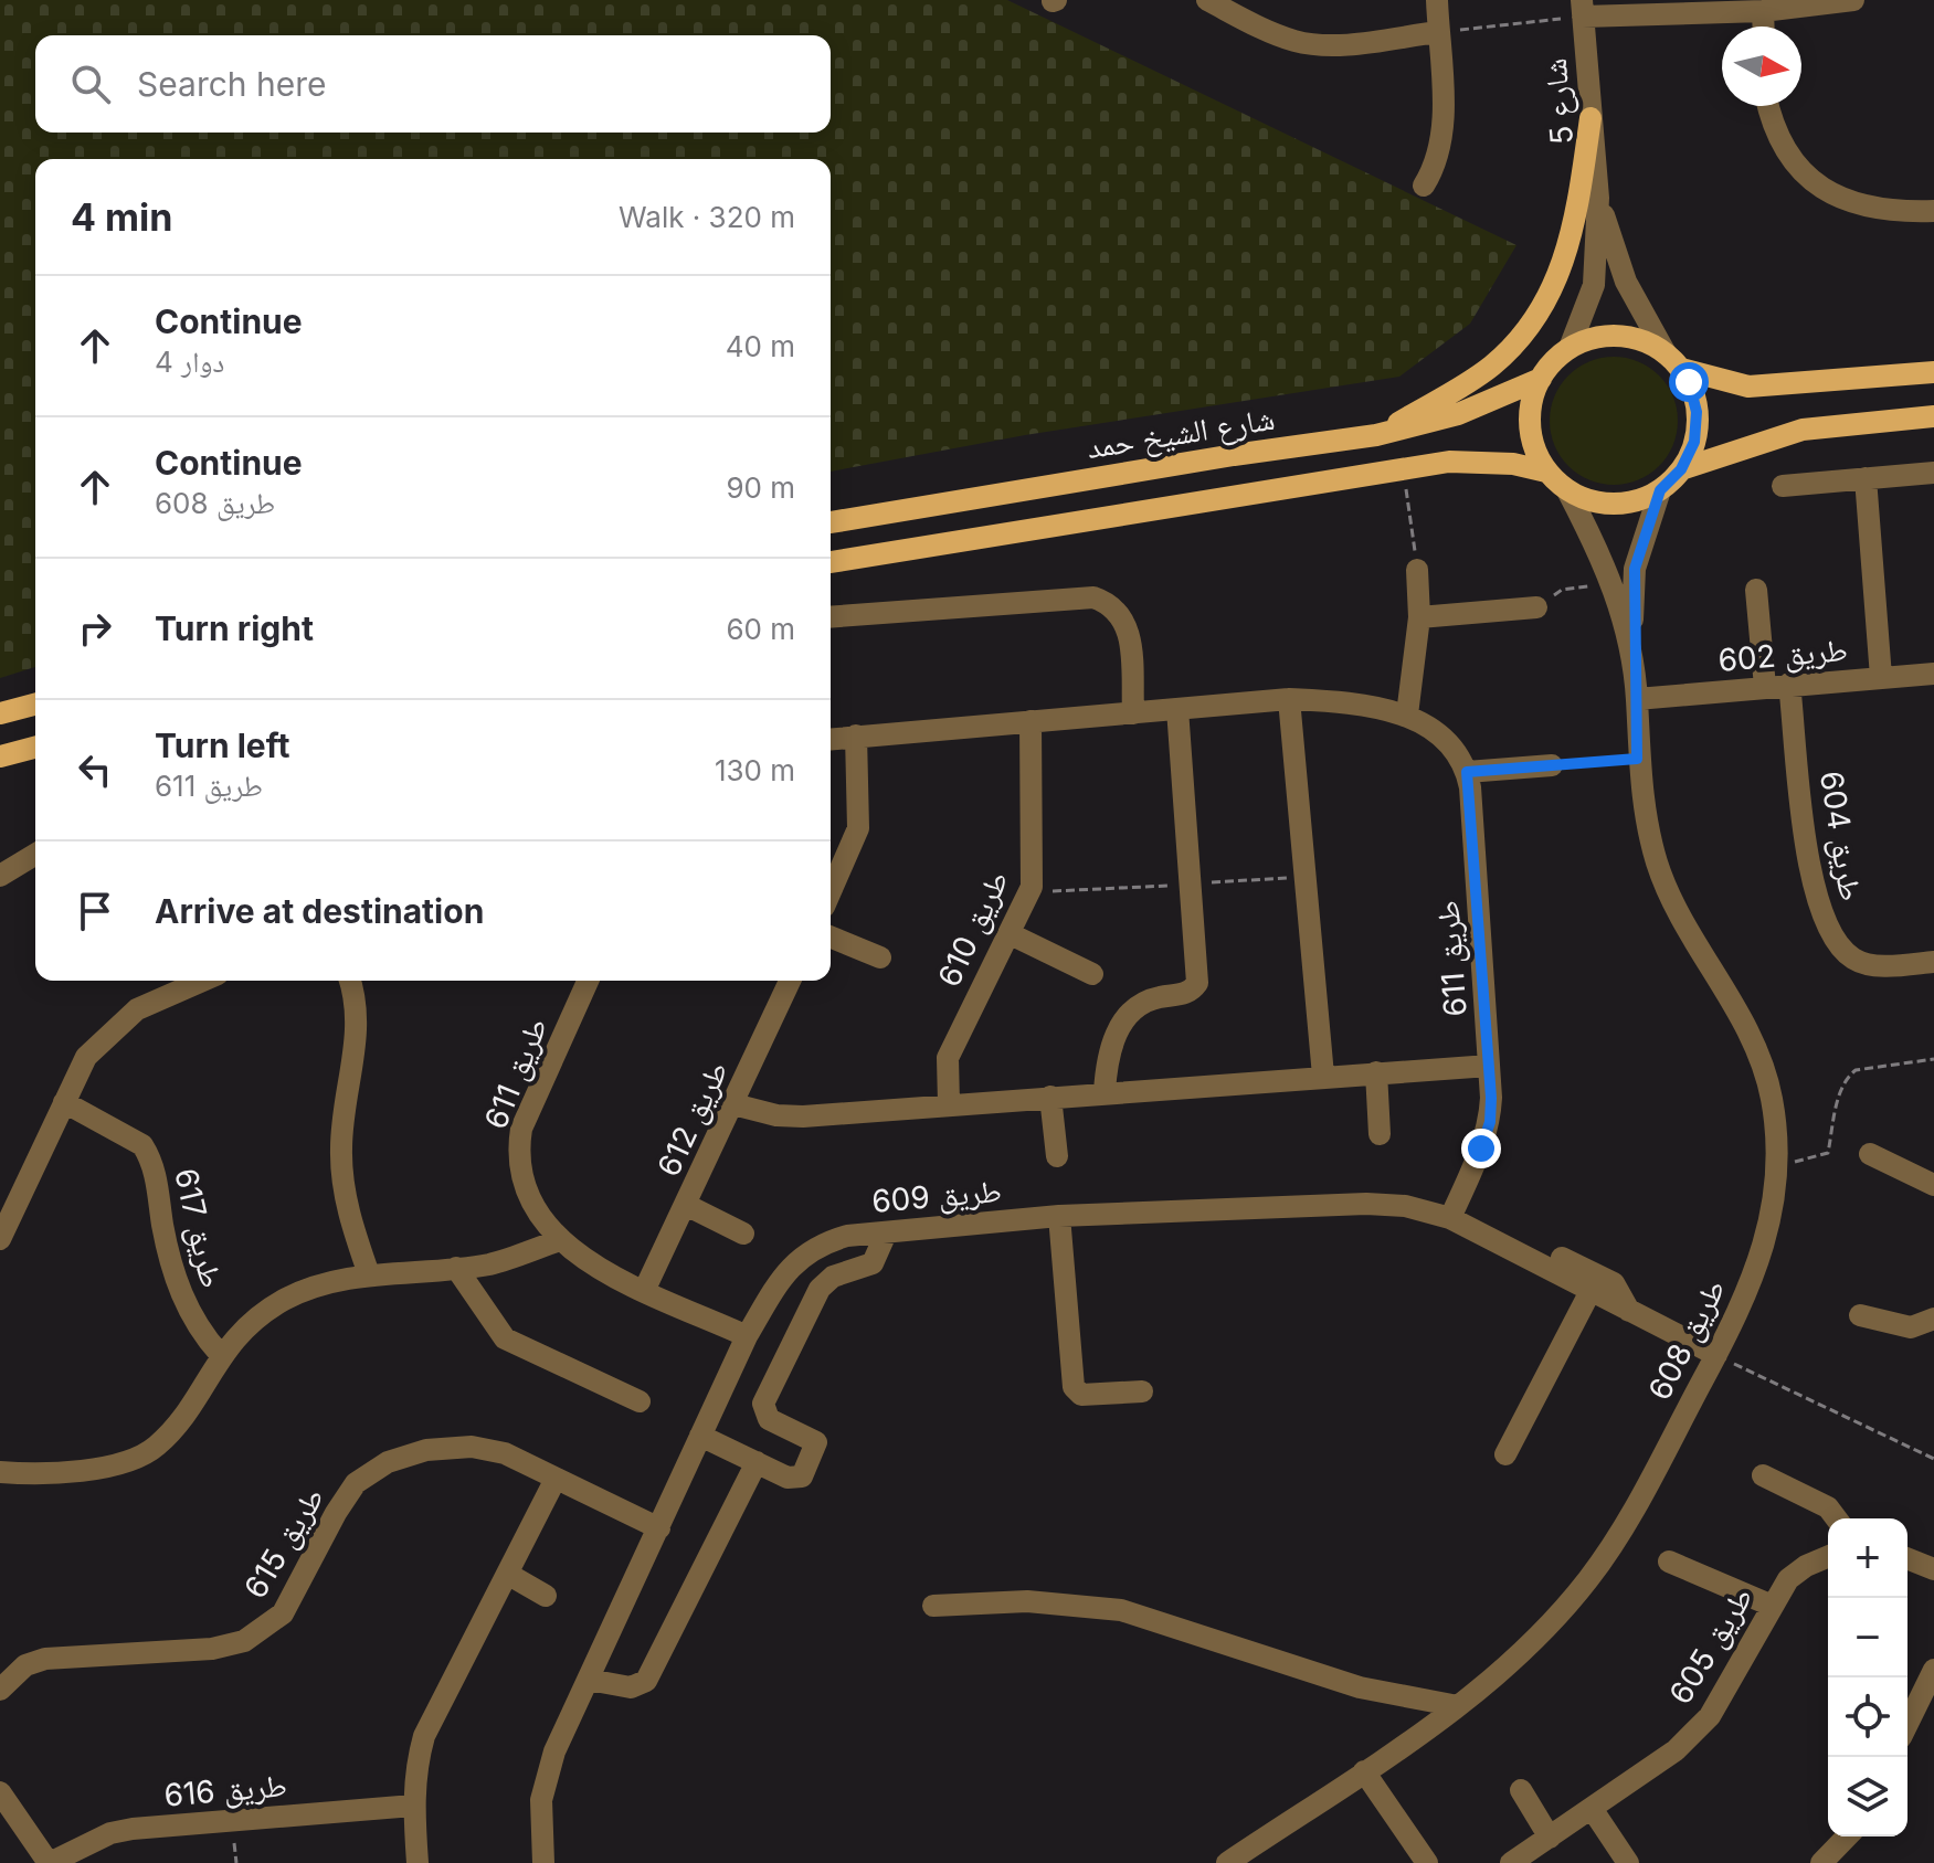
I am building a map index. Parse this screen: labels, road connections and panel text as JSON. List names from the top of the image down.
{
  "streets": {
    "main road": ["شارع الشيخ حمد"],
    "street": [
      "شارع 5",
      "طريق 602",
      "طريق 604",
      "طريق 610",
      "طريق 611",
      "طريق 612",
      "طريق 609",
      "طريق 617",
      "طريق 608",
      "طريق 615",
      "طريق 605",
      "طريق 616"
    ]
  },
  "crossings": [
    ["شارع 5", "شارع الشيخ حمد"],
    ["شارع 5", "طريق 608"],
    ["شارع الشيخ حمد", "طريق 608"],
    ["طريق 602", "طريق 604"],
    ["طريق 602", "طريق 608"],
    ["طريق 611", "طريق 612"],
    ["طريق 611", "طريق 609"],
    ["طريق 611", "طريق 617"],
    ["طريق 609", "طريق 608"],
    ["طريق 609", "طريق 615"]
  ],
  "north": "right",
  "page": {
    "search": "Search here",
    "heading": ["4 min", "Walk · 320 m"],
    "list": [
      ["Continue", "دوار 4", "40 m"],
      ["Continue", "طريق 608", "90 m"],
      ["Turn right", "60 m"],
      ["Turn left", "طريق 611", "130 m"],
      "Arrive at destination"
    ],
    "map_buttons": ["+", "−"]
  }
}
